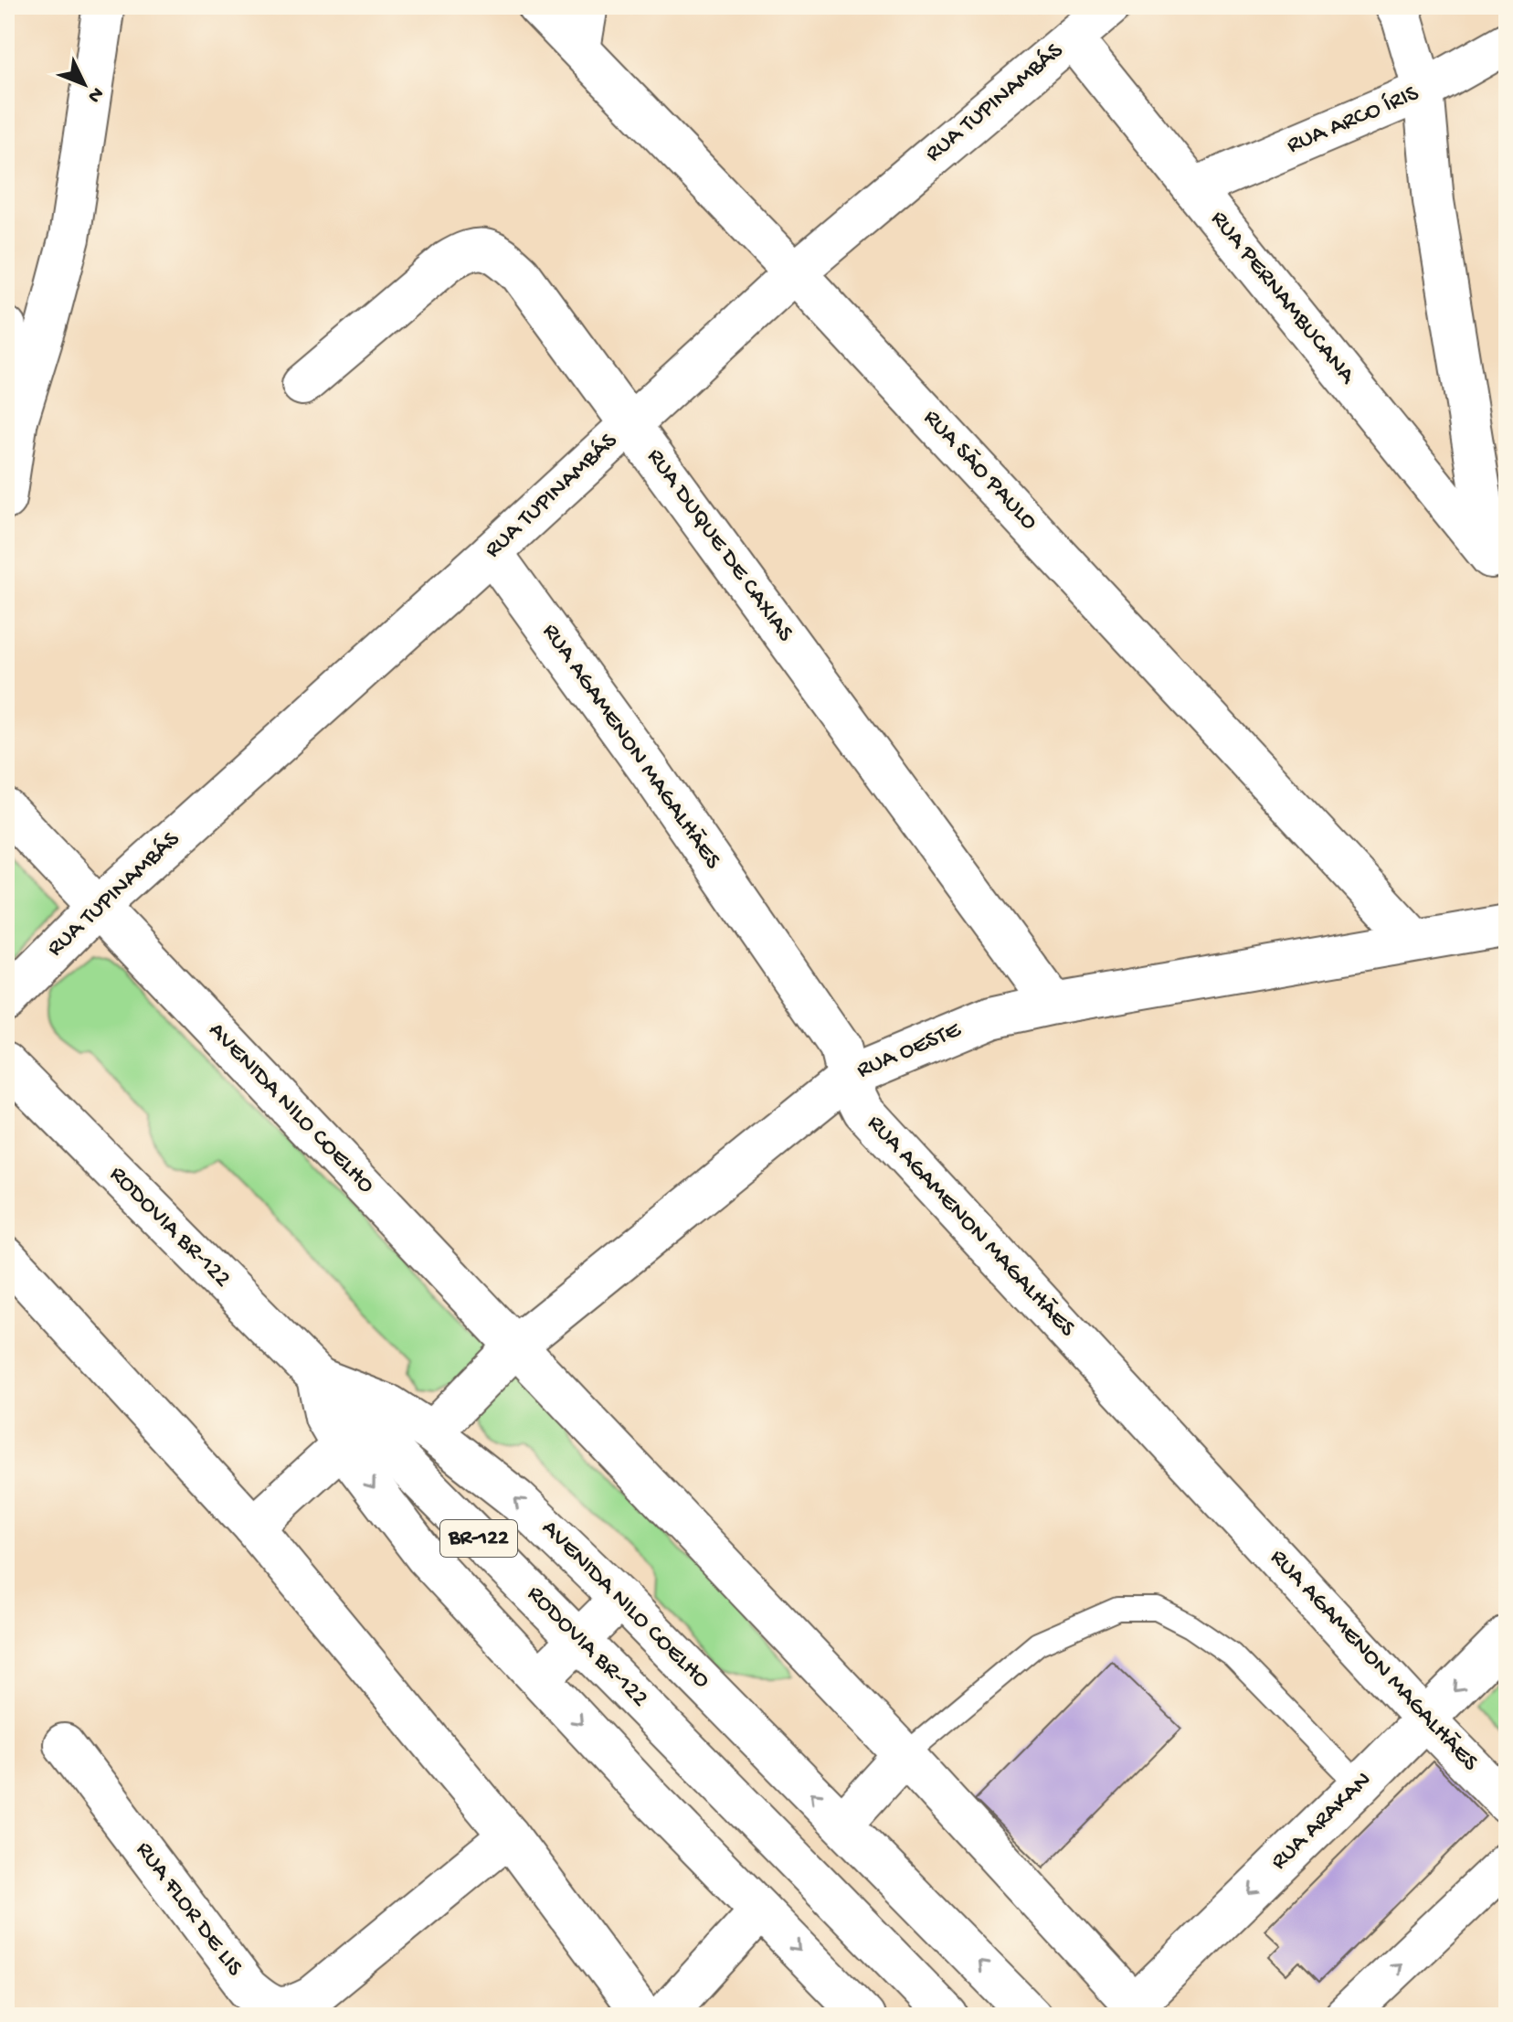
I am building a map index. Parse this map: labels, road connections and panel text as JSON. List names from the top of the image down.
{
  "streets": {
    "main road": [
      "RUA TUPINAMBÁS",
      "RUA ARCO ÍRIS",
      "RUA PERNAMBUCANA",
      "RUA SÃO PAULO",
      "RUA DUQUE DE CAXIAS",
      "RUA AGAMENON MAGALHÃES",
      "RUA OESTE",
      "AVENIDA NILO COELHO",
      "RODOVIA BR-122",
      "BR-122",
      "RUA ARAKAN",
      "RUA FLOR DE LIS"
    ]
  },
  "crossings": [
    ["RUA TUPINAMBÁS", "RUA PERNAMBUCANA"],
    ["RUA TUPINAMBÁS", "RUA SÃO PAULO"],
    ["RUA TUPINAMBÁS", "RUA DUQUE DE CAXIAS"],
    ["RUA TUPINAMBÁS", "RUA AGAMENON MAGALHÃES"],
    ["RUA TUPINAMBÁS", "AVENIDA NILO COELHO"],
    ["RUA ARCO ÍRIS", "RUA PERNAMBUCANA"],
    ["RUA SÃO PAULO", "RUA OESTE"],
    ["RUA DUQUE DE CAXIAS", "RUA OESTE"],
    ["RUA AGAMENON MAGALHÃES", "RUA OESTE"],
    ["RUA AGAMENON MAGALHÃES", "RUA ARAKAN"],
    ["RUA OESTE", "AVENIDA NILO COELHO"],
    ["AVENIDA NILO COELHO", "RODOVIA BR-122"],
    ["AVENIDA NILO COELHO", "RUA ARAKAN"]
  ],
  "north": "bottom right"
}
